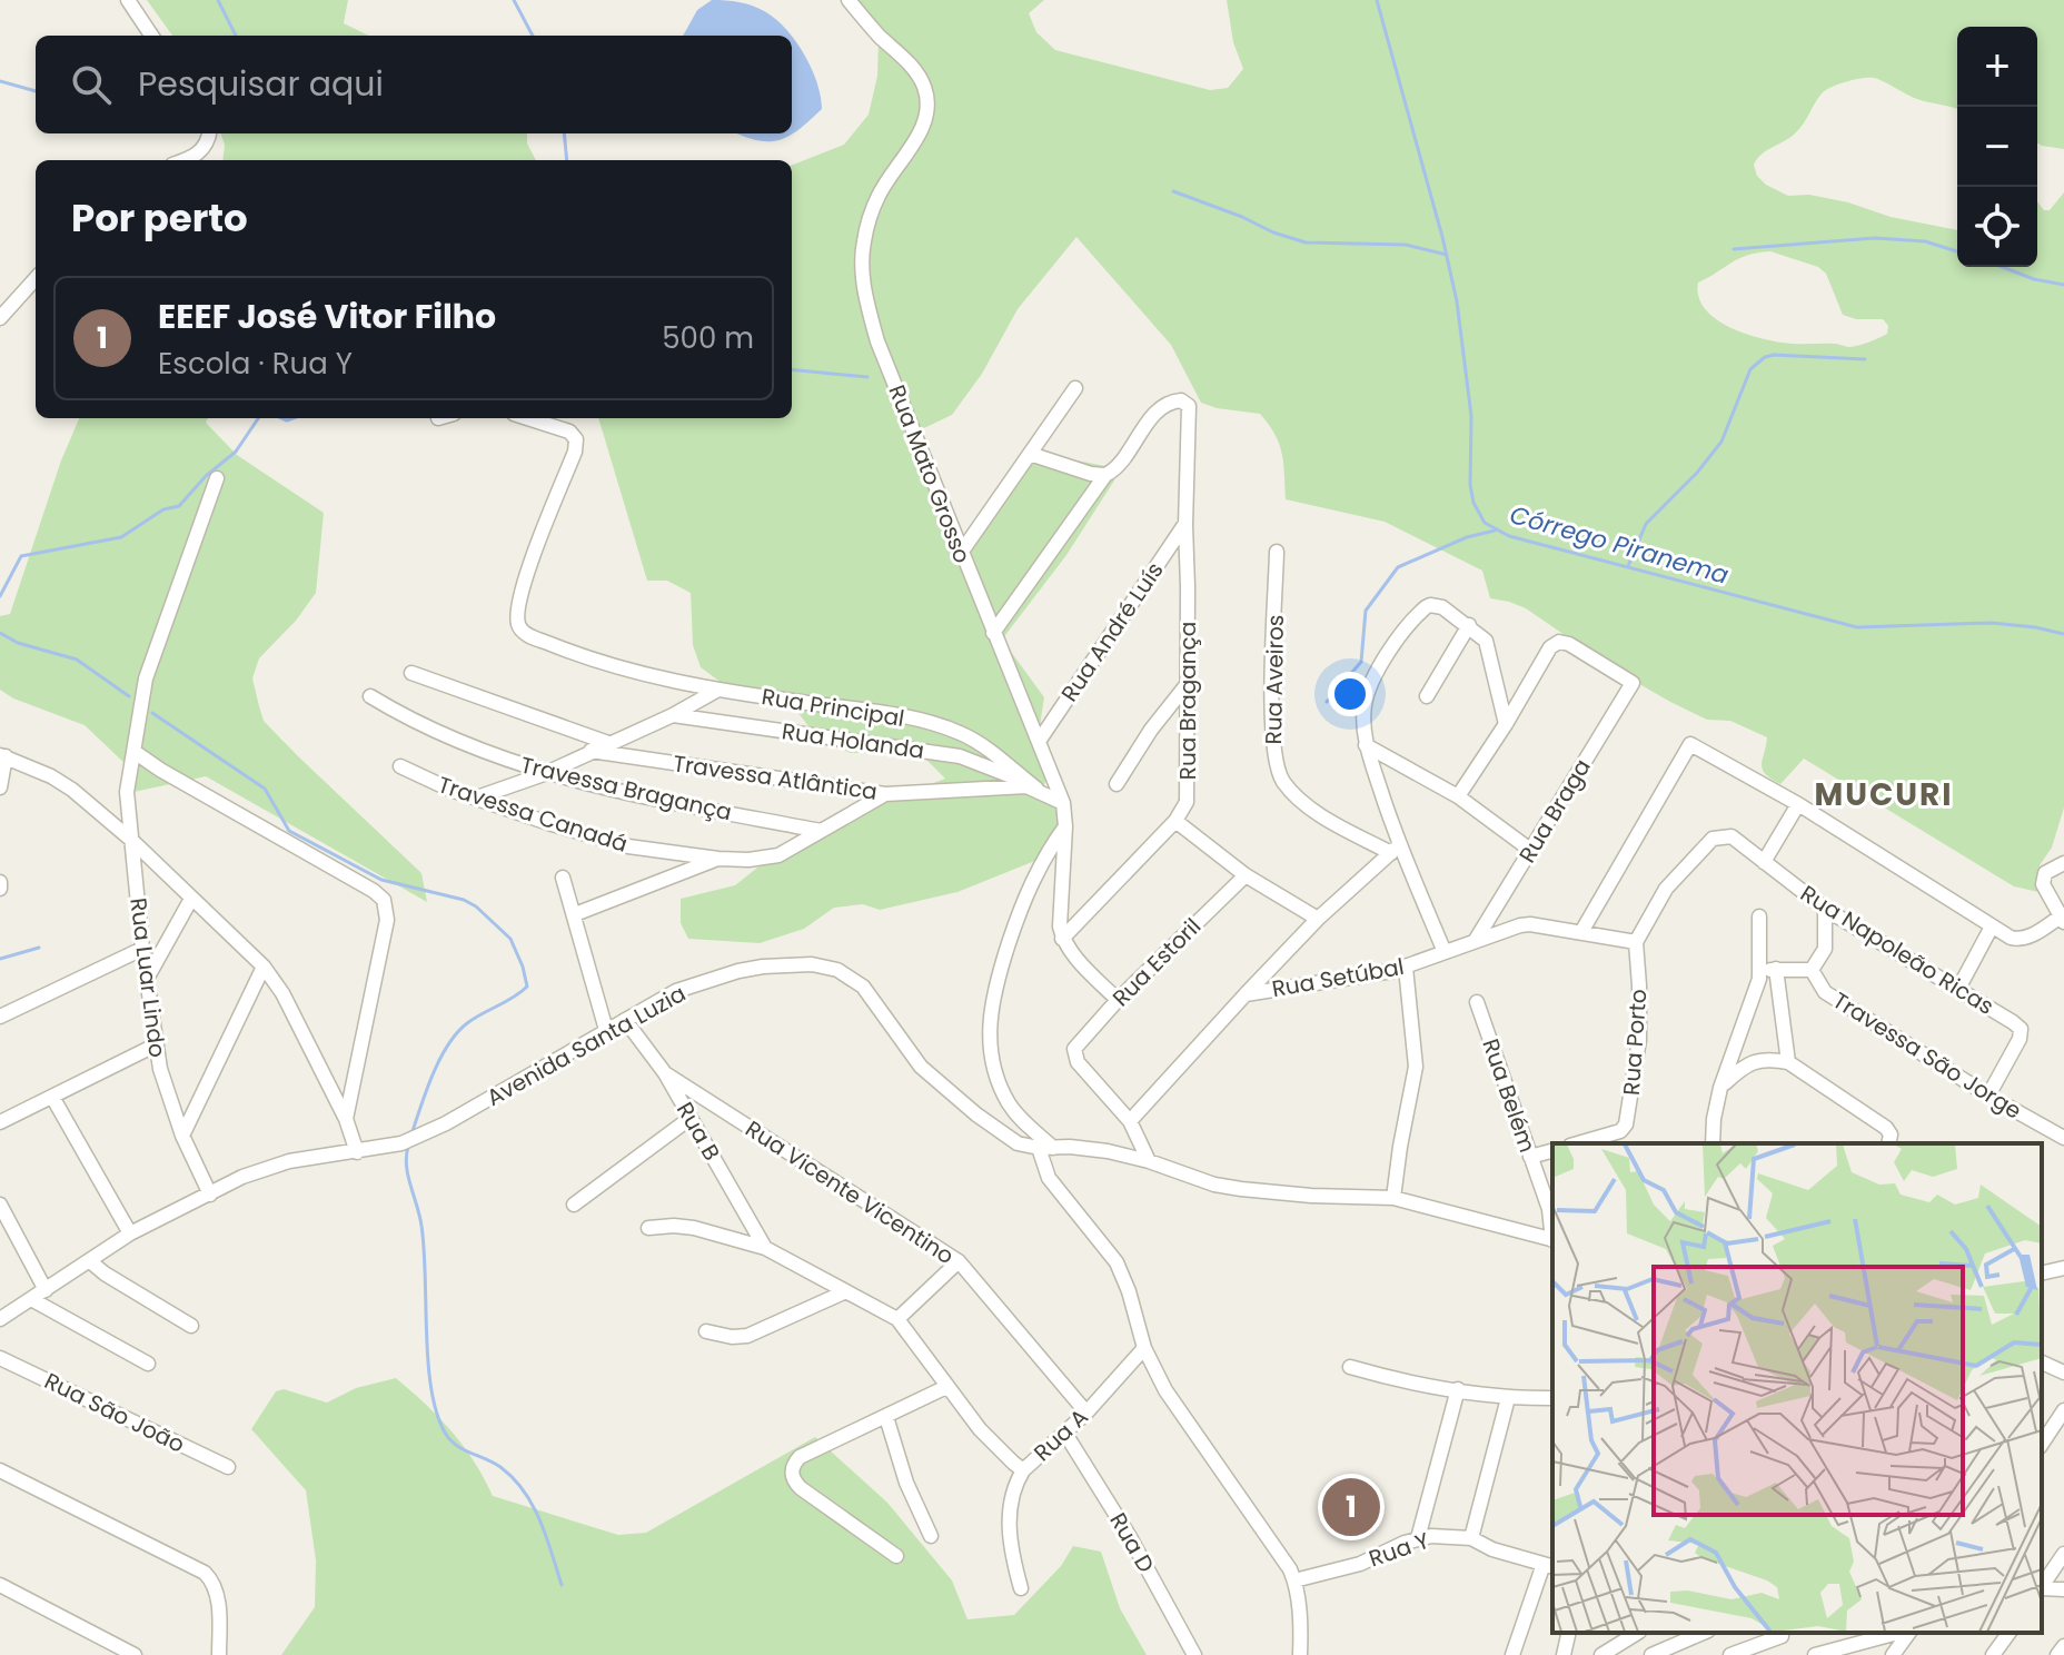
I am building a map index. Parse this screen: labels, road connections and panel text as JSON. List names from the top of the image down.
{
  "streets": {
    "street": [
      "Rua Mato Grosso",
      "Rua André Luís",
      "Rua Aveiros",
      "Rua Bragança",
      "Rua Principal",
      "Rua Holanda",
      "Travessa Atlântica",
      "Travessa Bragança",
      "Rua Braga",
      "Travessa Canadá",
      "Rua Napoleão Ricas",
      "Rua Estoril",
      "Rua Luar Lindo",
      "Rua Setúbal",
      "Rua Porto",
      "Avenida Santa Luzia",
      "Travessa São Jorge",
      "Rua Belém",
      "Rua B",
      "Rua Vicente Vicentino",
      "Rua São João",
      "Rua A",
      "Rua D",
      "Rua Y"
    ]
  },
  "crossings": [
    ["Rua Mato Grosso", "Rua André Luís"],
    ["Rua André Luís", "Rua Bragança"],
    ["Rua Principal", "Rua Holanda"],
    ["Rua Principal", "Travessa Atlântica"],
    ["Rua Holanda", "Travessa Atlântica"],
    ["Travessa Bragança", "Travessa Canadá"],
    ["Rua Braga", "Rua Setúbal"],
    ["Rua Napoleão Ricas", "Rua Setúbal"],
    ["Rua Napoleão Ricas", "Rua Porto"],
    ["Rua Napoleão Ricas", "Travessa São Jorge"],
    ["Rua Luar Lindo", "Avenida Santa Luzia"],
    ["Rua Setúbal", "Rua Porto"],
    ["Avenida Santa Luzia", "Rua B"],
    ["Rua B", "Rua Vicente Vicentino"],
    ["Rua Vicente Vicentino", "Rua A"],
    ["Rua A", "Rua D"]
  ],
  "districts": ["MUCURI"],
  "water": ["Córrego Piranema"],
  "page": {
    "map_buttons": ["+", "−"],
    "search": "Pesquisar aqui",
    "heading": "Por perto",
    "list": [
      {
        "mark": "1",
        "name": "EEEF José Vitor Filho",
        "note": "Escola · Rua Y",
        "value": "500 m"
      }
    ],
    "pins": "1"
  }
}
